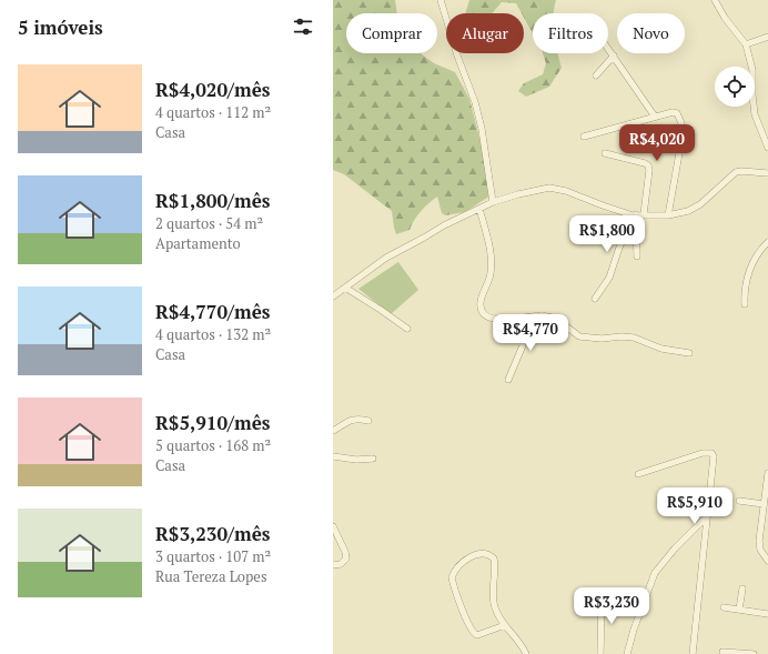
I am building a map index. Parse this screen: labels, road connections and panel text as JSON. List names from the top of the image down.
{
  "page": {
    "heading": "5 imóveis",
    "chip": [
      "Comprar",
      "Alugar",
      "Filtros",
      "Novo"
    ],
    "list": [
      {
        "name": "R$4,020/mês",
        "note": "4 quartos · 112 m² · Casa"
      },
      {
        "name": "R$1,800/mês",
        "note": "2 quartos · 54 m² · Apartamento"
      },
      {
        "name": "R$4,770/mês",
        "note": "4 quartos · 132 m² · Casa"
      },
      {
        "name": "R$5,910/mês",
        "note": "5 quartos · 168 m² · Casa"
      },
      {
        "name": "R$3,230/mês",
        "note": "3 quartos · 107 m² · Rua Tereza Lopes"
      }
    ],
    "price": [
      "R$4,020",
      "R$1,800",
      "R$4,770",
      "R$5,910",
      "R$3,230"
    ]
  }
}
